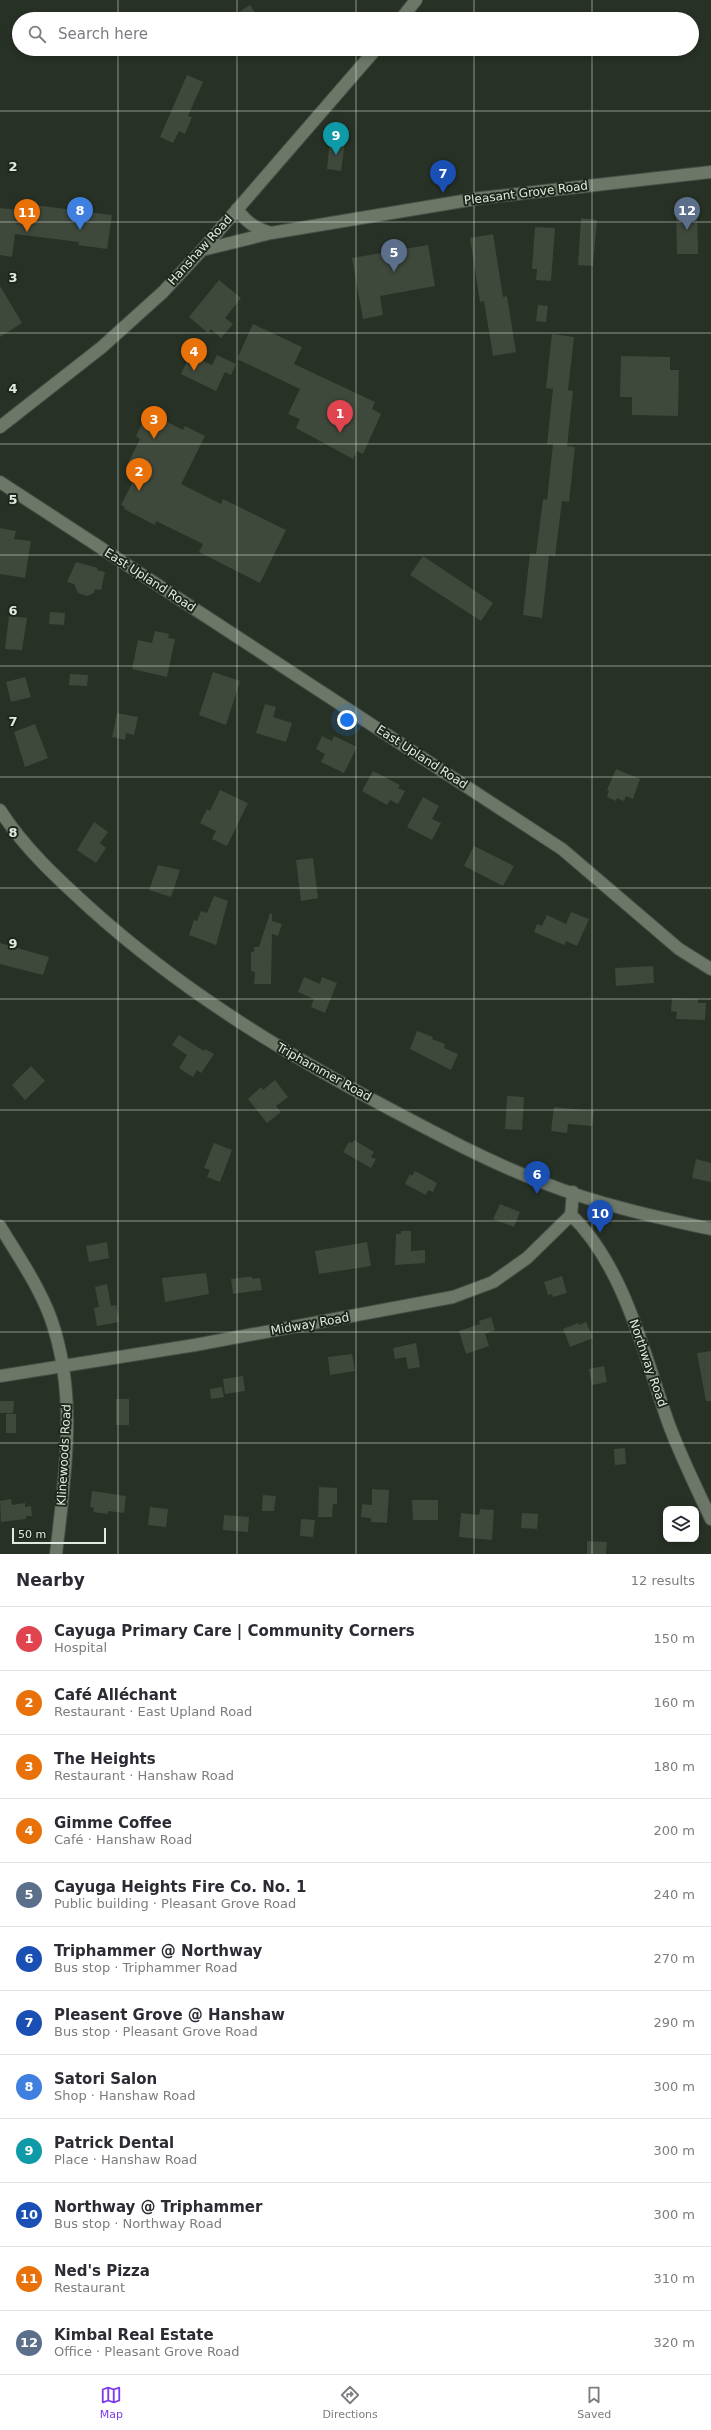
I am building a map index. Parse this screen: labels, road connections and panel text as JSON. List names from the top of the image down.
{
  "streets": {
    "street": [
      "Pleasant Grove Road",
      "Hanshaw Road",
      "East Upland Road",
      "Triphammer Road",
      "Midway Road",
      "Northway Road",
      "Klinewoods Road"
    ]
  },
  "crossings": [
    ["Pleasant Grove Road", "Hanshaw Road"],
    ["Midway Road", "Northway Road"],
    ["Midway Road", "Klinewoods Road"]
  ],
  "scale_bar": "50 m",
  "page": {
    "search": "Search here",
    "pins": [
      "9",
      "7",
      "8",
      "12",
      "11",
      "5",
      "4",
      "1",
      "3",
      "2",
      "6",
      "10"
    ],
    "scale": "50 m",
    "heading": ["Nearby", "12 results"],
    "list": [
      {
        "mark": "1",
        "name": "Cayuga Primary Care | Community Corners",
        "note": "Hospital",
        "value": "150 m"
      },
      {
        "mark": "2",
        "name": "Café Alléchant",
        "note": "Restaurant · East Upland Road",
        "value": "160 m"
      },
      {
        "mark": "3",
        "name": "The Heights",
        "note": "Restaurant · Hanshaw Road",
        "value": "180 m"
      },
      {
        "mark": "4",
        "name": "Gimme Coffee",
        "note": "Café · Hanshaw Road",
        "value": "200 m"
      },
      {
        "mark": "5",
        "name": "Cayuga Heights Fire Co. No. 1",
        "note": "Public building · Pleasant Grove Road",
        "value": "240 m"
      },
      {
        "mark": "6",
        "name": "Triphammer @ Northway",
        "note": "Bus stop · Triphammer Road",
        "value": "270 m"
      },
      {
        "mark": "7",
        "name": "Pleasent Grove @ Hanshaw",
        "note": "Bus stop · Pleasant Grove Road",
        "value": "290 m"
      },
      {
        "mark": "8",
        "name": "Satori Salon",
        "note": "Shop · Hanshaw Road",
        "value": "300 m"
      },
      {
        "mark": "9",
        "name": "Patrick Dental",
        "note": "Place · Hanshaw Road",
        "value": "300 m"
      },
      {
        "mark": "10",
        "name": "Northway @ Triphammer",
        "note": "Bus stop · Northway Road",
        "value": "300 m"
      },
      {
        "mark": "11",
        "name": "Ned's Pizza",
        "note": "Restaurant",
        "value": "310 m"
      },
      {
        "mark": "12",
        "name": "Kimbal Real Estate",
        "note": "Office · Pleasant Grove Road",
        "value": "320 m"
      }
    ],
    "nav": ["Map", "Directions", "Saved"]
  },
  "grid": {
    "rows": [
      "2",
      "3",
      "4",
      "5",
      "6",
      "7",
      "8",
      "9"
    ]
  }
}
